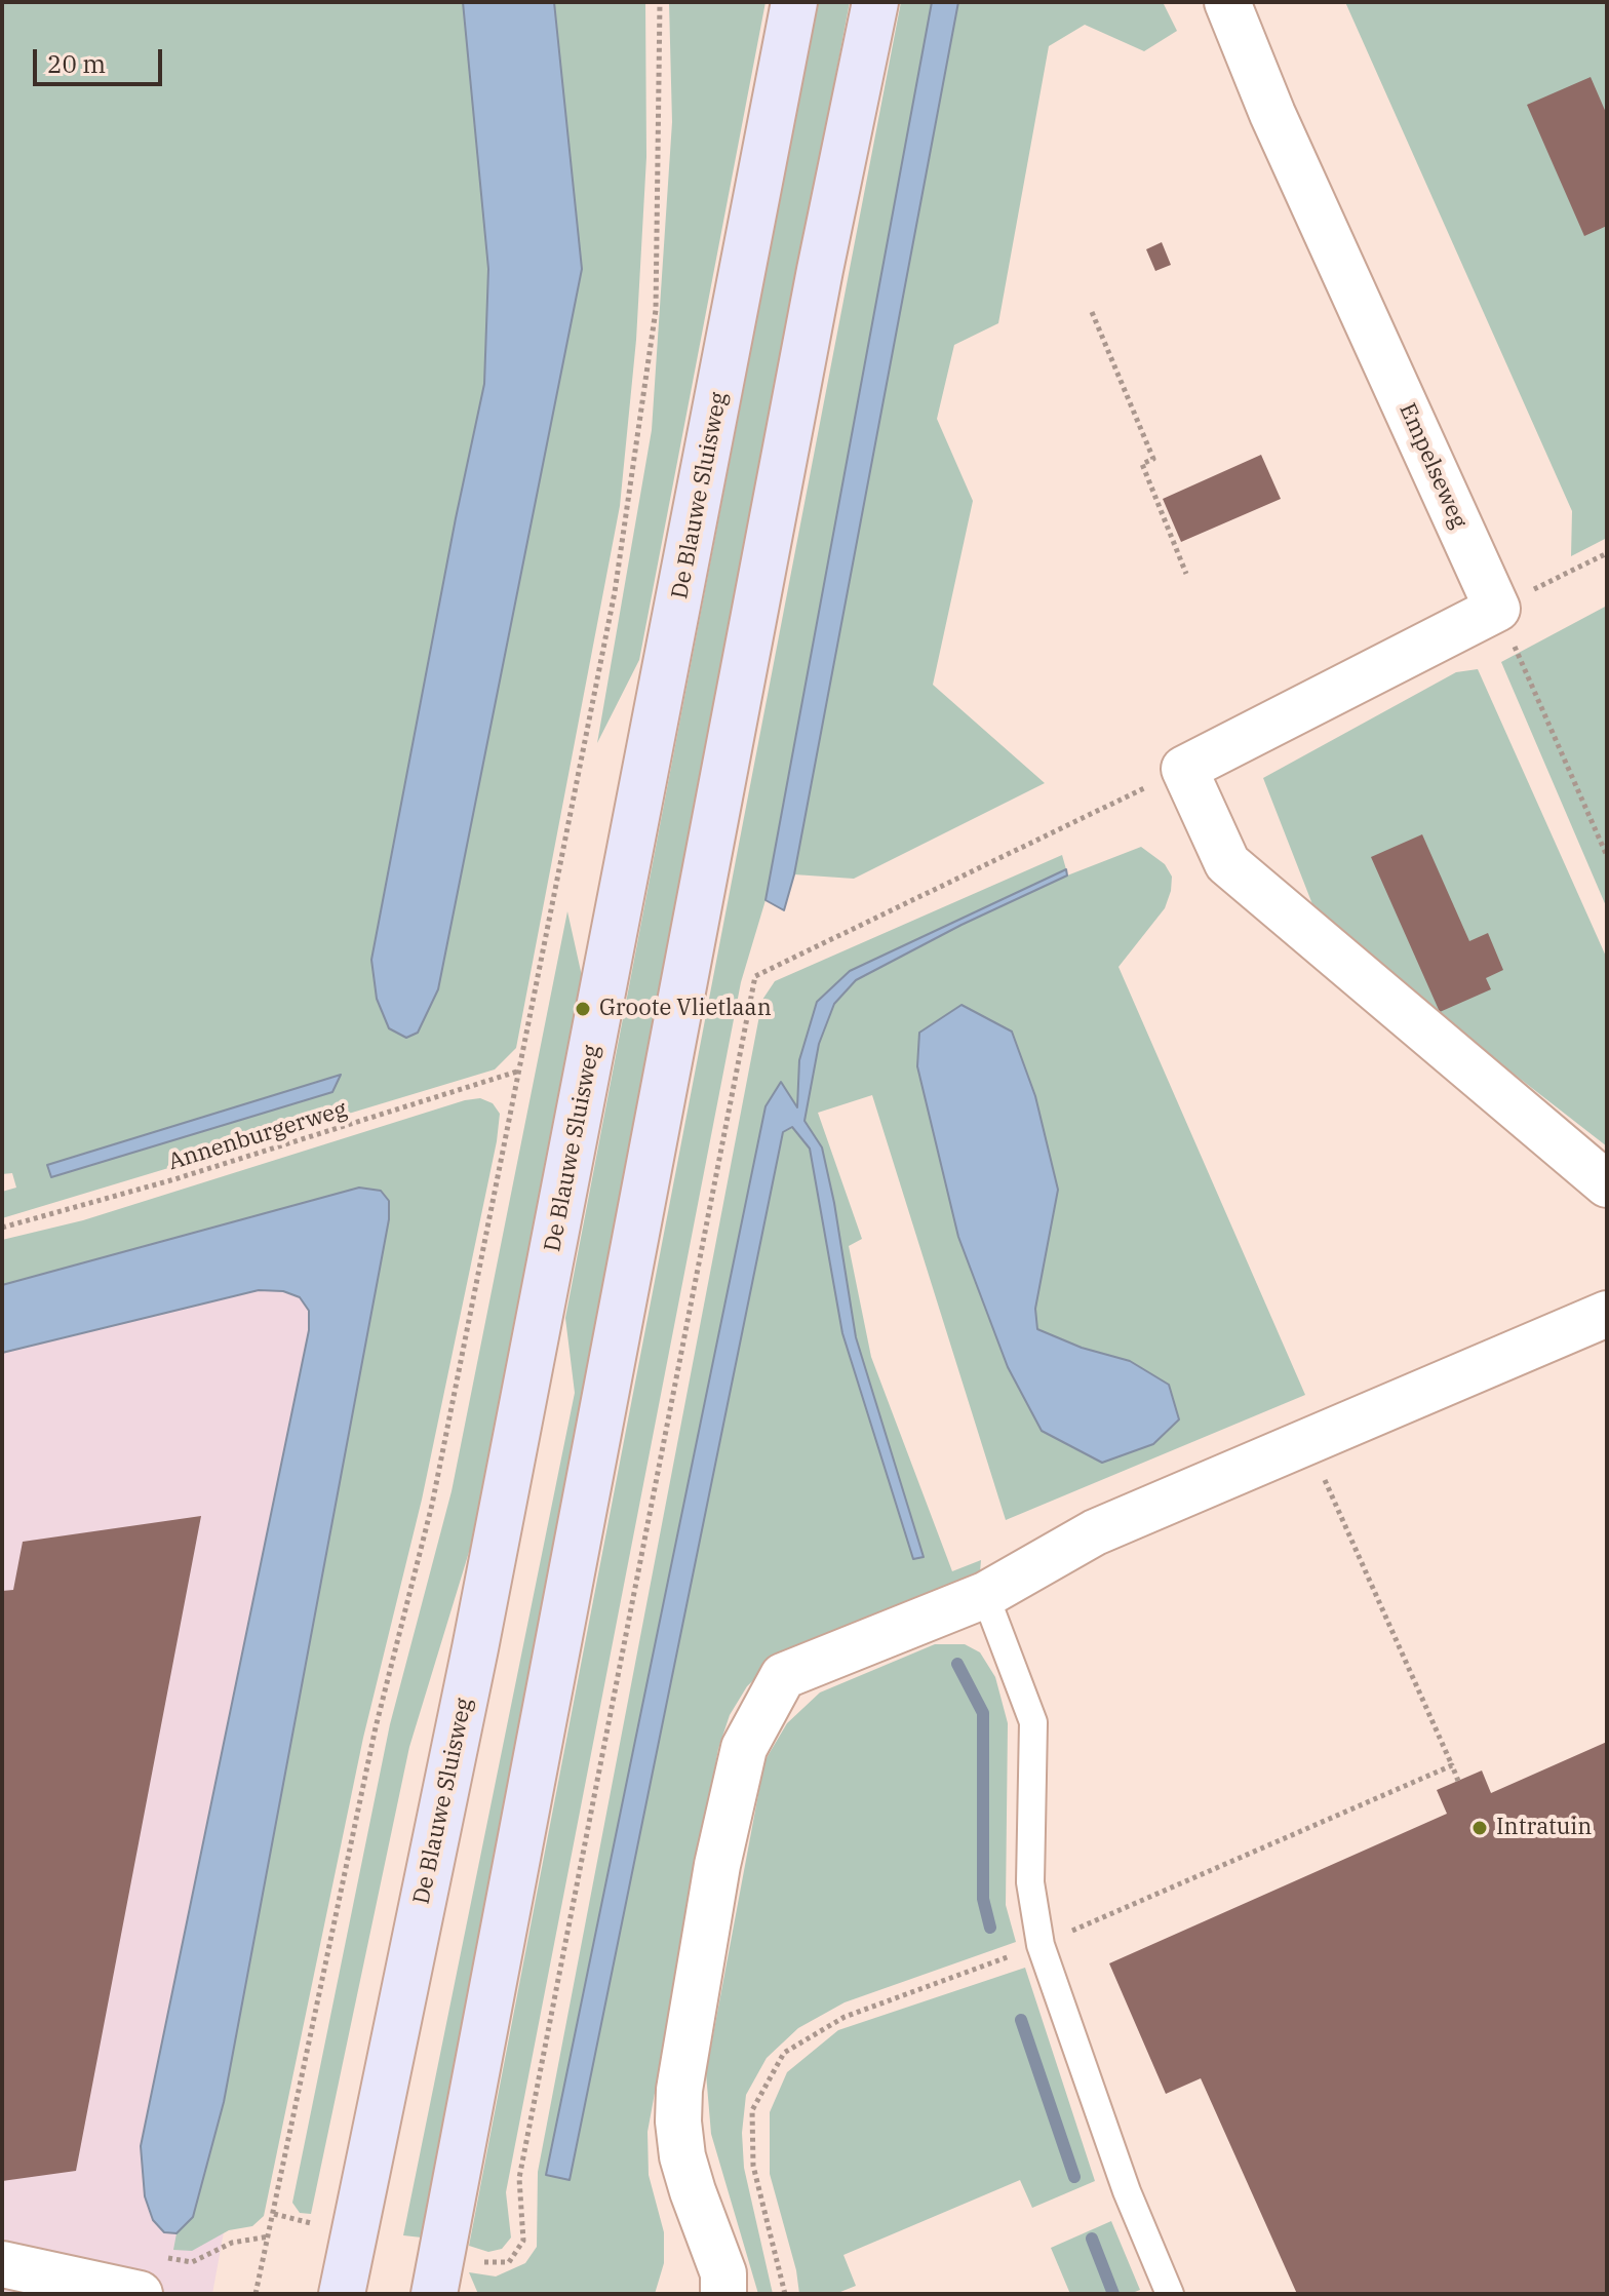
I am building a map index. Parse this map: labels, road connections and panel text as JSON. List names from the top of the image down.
{
  "streets": {
    "main road": ["De Blauwe Sluisweg"],
    "street": ["Empelseweg"],
    "path": ["Annenburgerweg"]
  },
  "places": ["Groote Vlietlaan", "Intratuin"],
  "scale_bar": "20 m"
}
